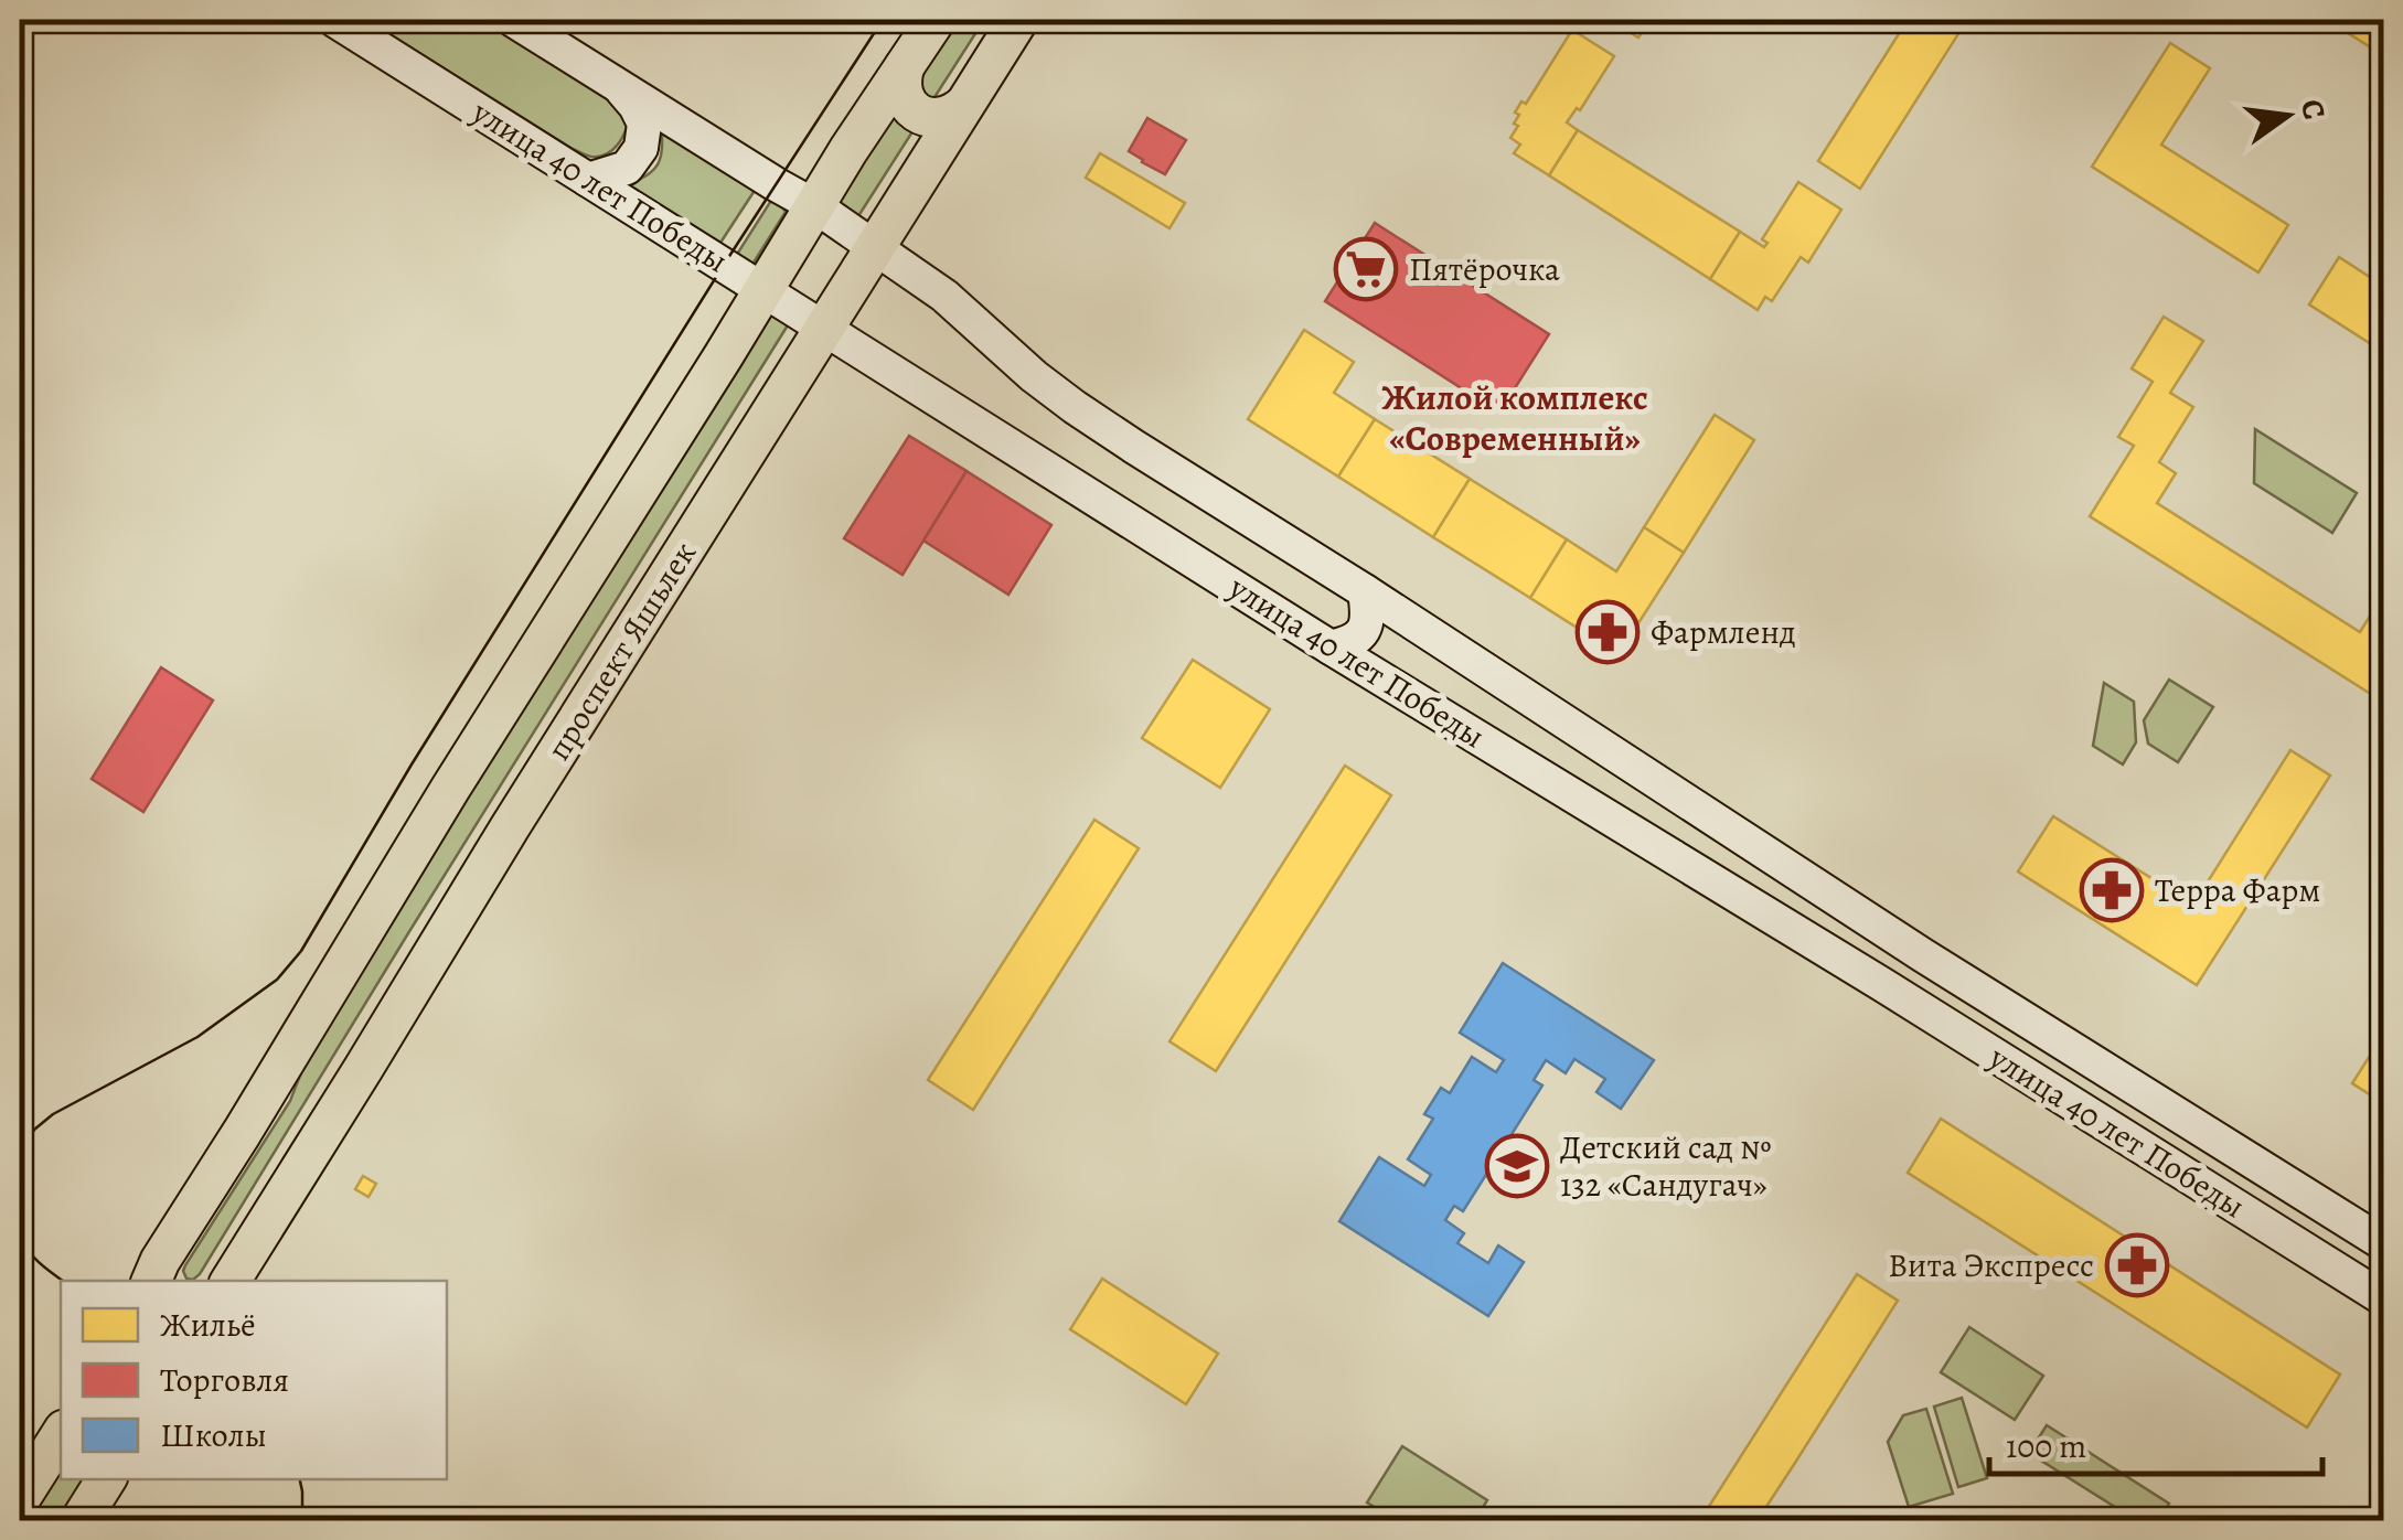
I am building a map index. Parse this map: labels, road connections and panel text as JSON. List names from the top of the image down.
{
  "streets": {
    "main road": ["проспект Яшьлек"],
    "street": ["улица 40 лет Победы"]
  },
  "crossings": [
    ["улица 40 лет Победы", "проспект Яшьлек"]
  ],
  "districts": ["Жилой комплекс «Современный»"],
  "places": {
    "supermarket": ["Пятёрочка"],
    "pharmacy": ["Фармленд", "Терра Фарм", "Вита Экспресс"],
    "school or university": ["Детский сад № 132 «Сандугач»"]
  },
  "legend": ["Жильё", "Торговля", "Школы"],
  "scale_bar": "100 m",
  "north": "right"
}
